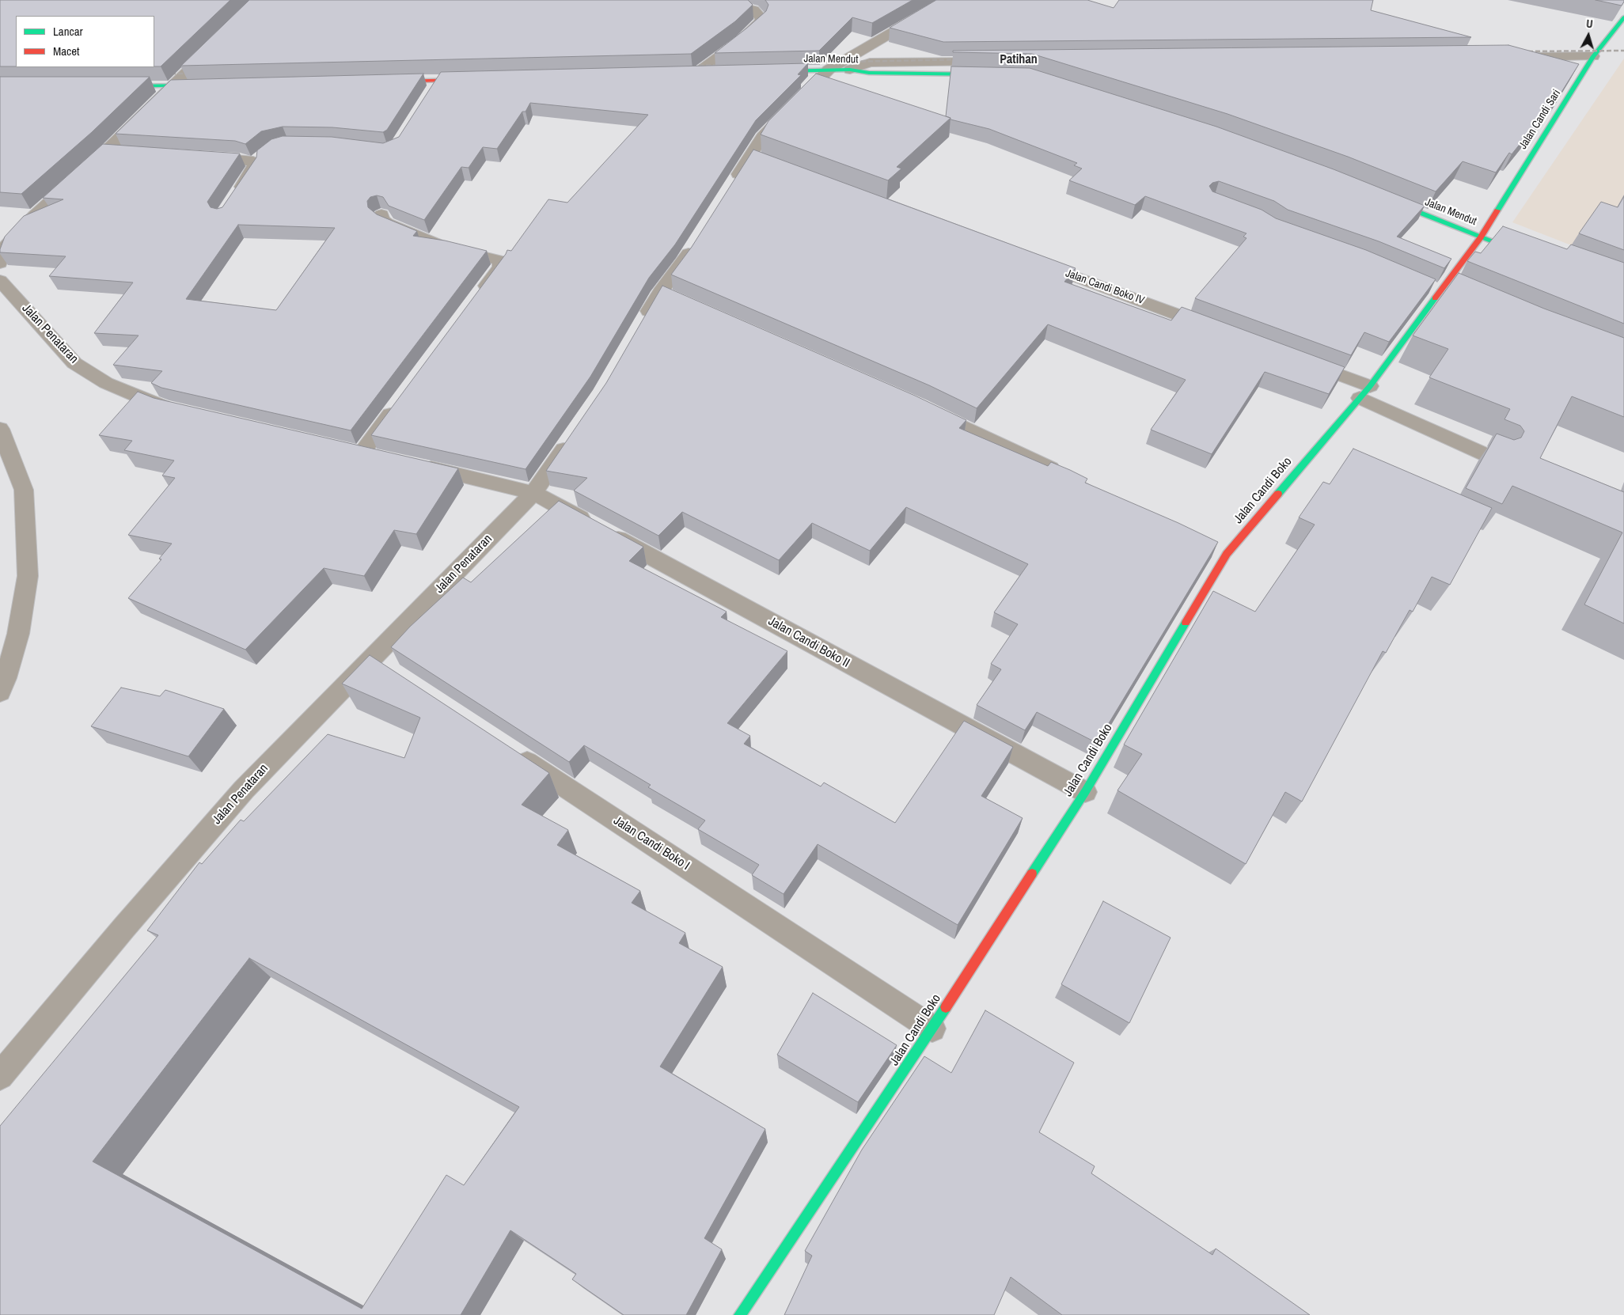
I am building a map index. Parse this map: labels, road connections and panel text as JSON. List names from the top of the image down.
{
  "streets": {
    "street": [
      "Jalan Mendut",
      "Jalan Candi Sari",
      "Jalan Candi Boko IV",
      "Jalan Penataran",
      "Jalan Candi Boko",
      "Jalan Candi Boko II",
      "Jalan Candi Boko I"
    ]
  },
  "crossings": [
    ["Jalan Mendut", "Jalan Candi Sari"],
    ["Jalan Mendut", "Jalan Candi Boko"],
    ["Jalan Candi Sari", "Jalan Candi Boko"],
    ["Jalan Penataran", "Jalan Candi Boko II"],
    ["Jalan Candi Boko", "Jalan Candi Boko II"],
    ["Jalan Candi Boko", "Jalan Candi Boko I"]
  ],
  "districts": ["Patihan"],
  "legend": ["Lancar", "Macet"],
  "north": "top"
}
